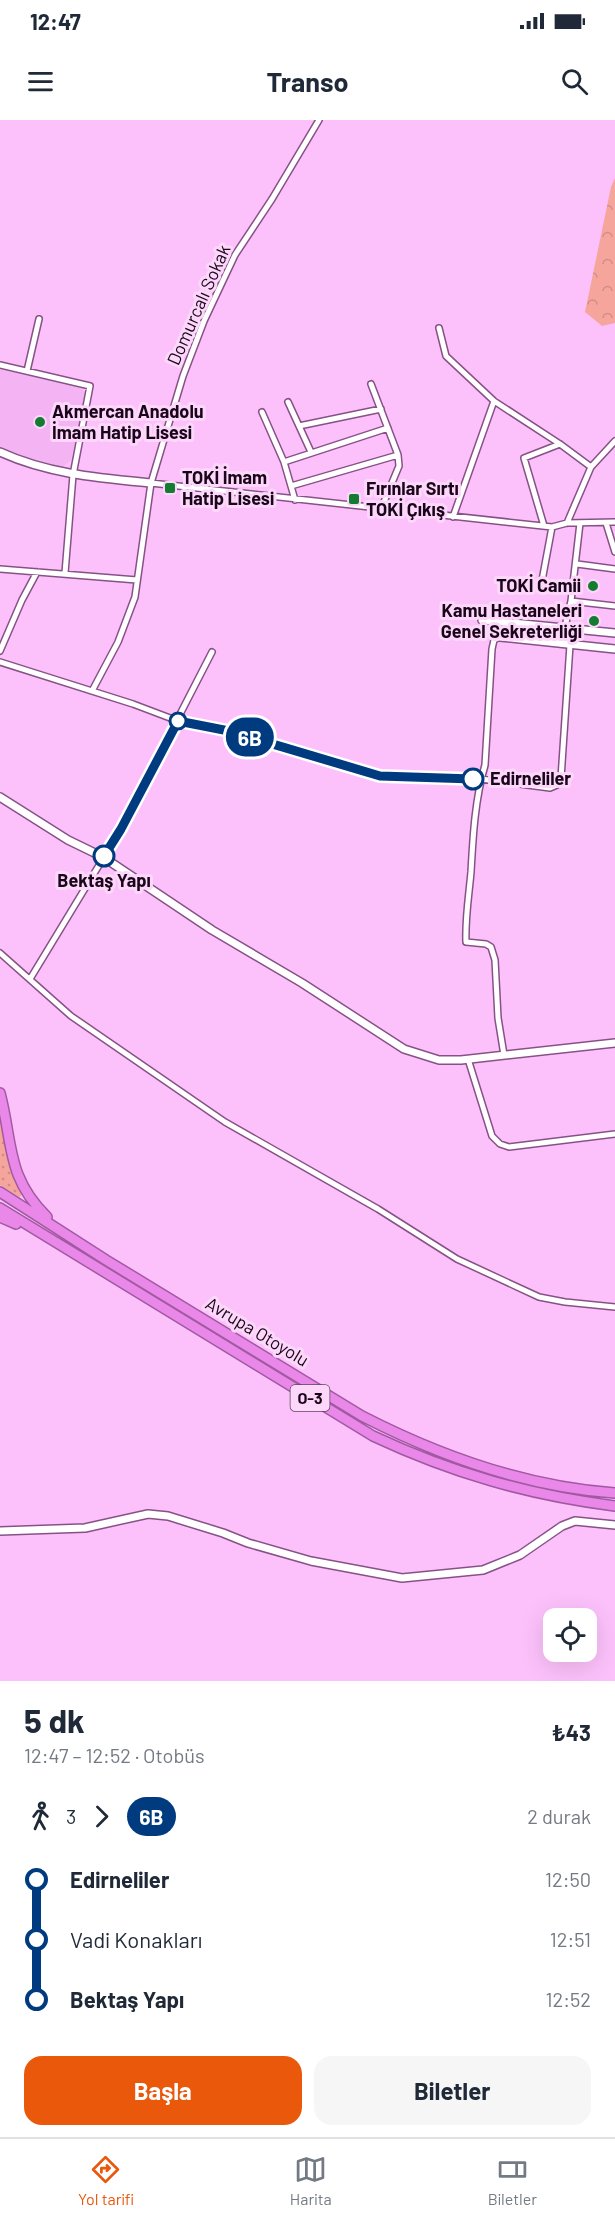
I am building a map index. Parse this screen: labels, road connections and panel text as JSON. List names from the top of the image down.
{
  "streets": {
    "highway": ["Avrupa Otoyolu", "O-3"],
    "street": ["Domurcalı Sokak"]
  },
  "places": {
    "other": [
      "Akmercan Anadolu İmam Hatip Lisesi",
      "TOKİ Camii",
      "Kamu Hastaneleri Genel Sekreterliği",
      "Edirneliler",
      "Bektaş Yapı"
    ],
    "transit": ["TOKİ İmam Hatip Lisesi", "Fırınlar Sırtı TOKİ Çıkış"]
  },
  "lines": ["bus line 6B"],
  "page": {
    "status": "12:47",
    "header": "Transo",
    "on_map": "6B",
    "heading": ["5 dk", "12:47 – 12:52 · Otobüs", "₺43"],
    "legs": ["3", "6B", "2 durak"],
    "list": [
      {
        "name": "Edirneliler",
        "value": "12:50"
      },
      {
        "name": "Vadi Konakları",
        "value": "12:51"
      },
      {
        "name": "Bektaş Yapı",
        "value": "12:52"
      }
    ],
    "buttons": ["Başla", "Biletler"],
    "tabs": ["Yol tarifi", "Harita", "Biletler"]
  }
}
